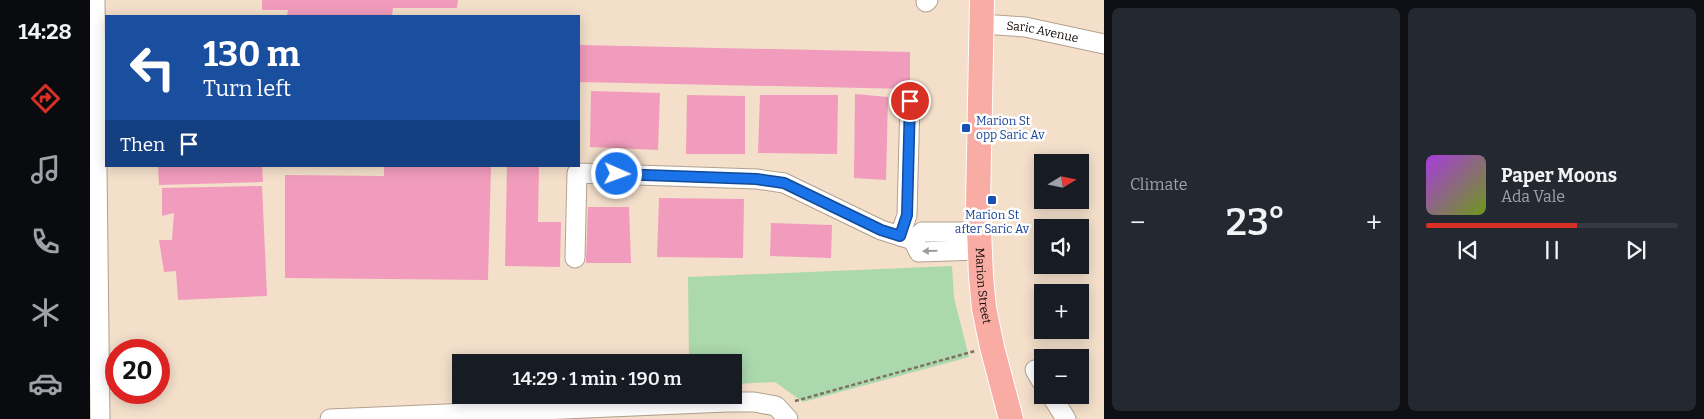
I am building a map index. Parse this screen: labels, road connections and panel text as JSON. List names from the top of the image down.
{
  "streets": {
    "main road": ["Marion Street"],
    "street": ["Saric Avenue"]
  },
  "crossings": [
    ["Saric Avenue", "Marion Street"]
  ],
  "places": {
    "transit": ["Marion St opp Saric Av", "Marion St after Saric Av"]
  },
  "north": "right",
  "page": {
    "tabs": "14:28",
    "tile": "Climate",
    "turn": ["130 m", "Turn left"],
    "then": "Then",
    "map_buttons": ["+", "−"],
    "song": ["Paper Moons", "Ada Vale"],
    "heat": ["−", "23°", "+"],
    "limit": "20",
    "trip": "14:29 · 1 min · 190 m"
  }
}
